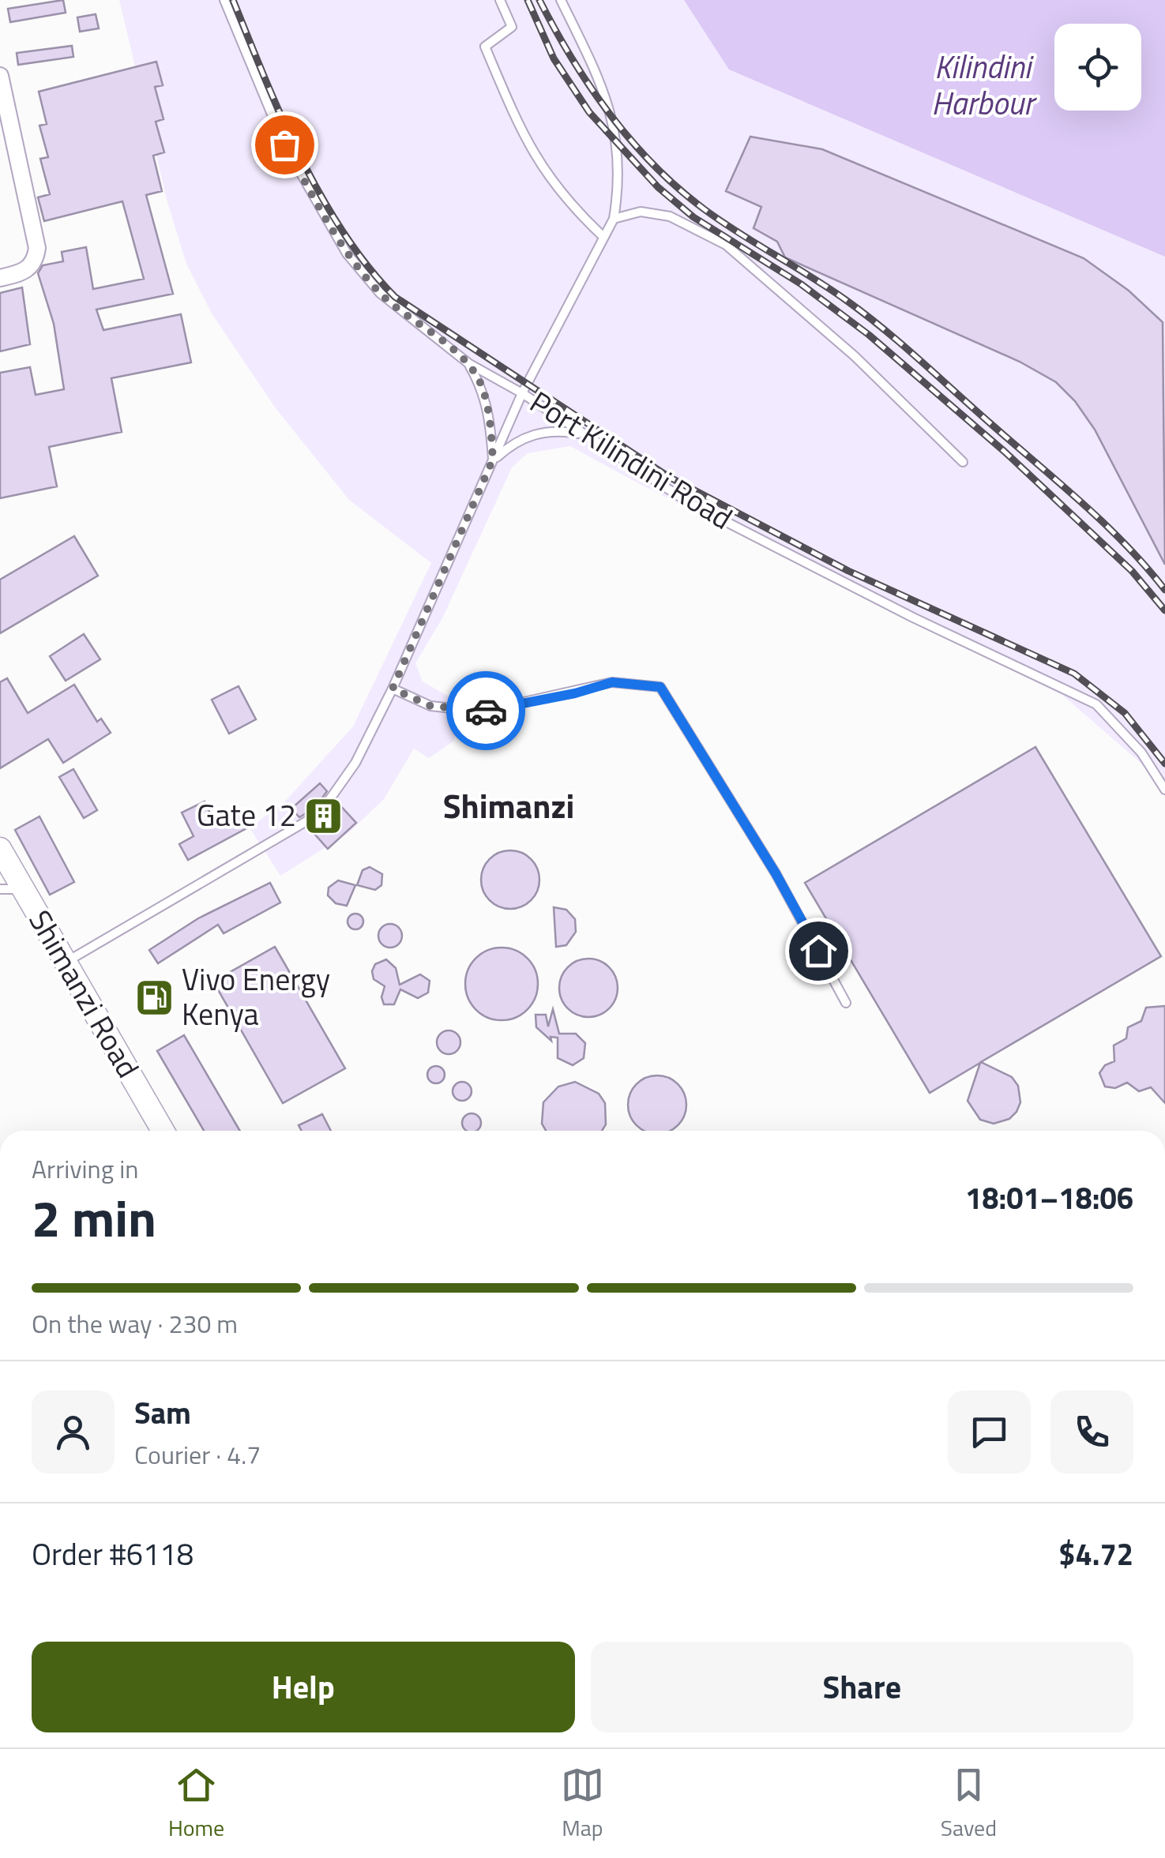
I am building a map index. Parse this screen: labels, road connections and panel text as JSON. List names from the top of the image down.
{
  "streets": {
    "main road": ["Shimanzi Road"],
    "lane": ["Port Kilindini Road"]
  },
  "districts": ["Shimanzi"],
  "water": ["Kilindini Harbour"],
  "places": {
    "building": ["Gate 12"],
    "fuel station": ["Vivo Energy Kenya"]
  },
  "page": {
    "heading": ["2 min", "Arriving in", "18:01–18:06"],
    "panel": [
      "Sam",
      "Courier · 4.7",
      "Order #6118",
      "$4.72"
    ],
    "bar": "On the way · 230 m",
    "buttons": ["Help", "Share"],
    "tabs": ["Home", "Map", "Saved"]
  }
}
